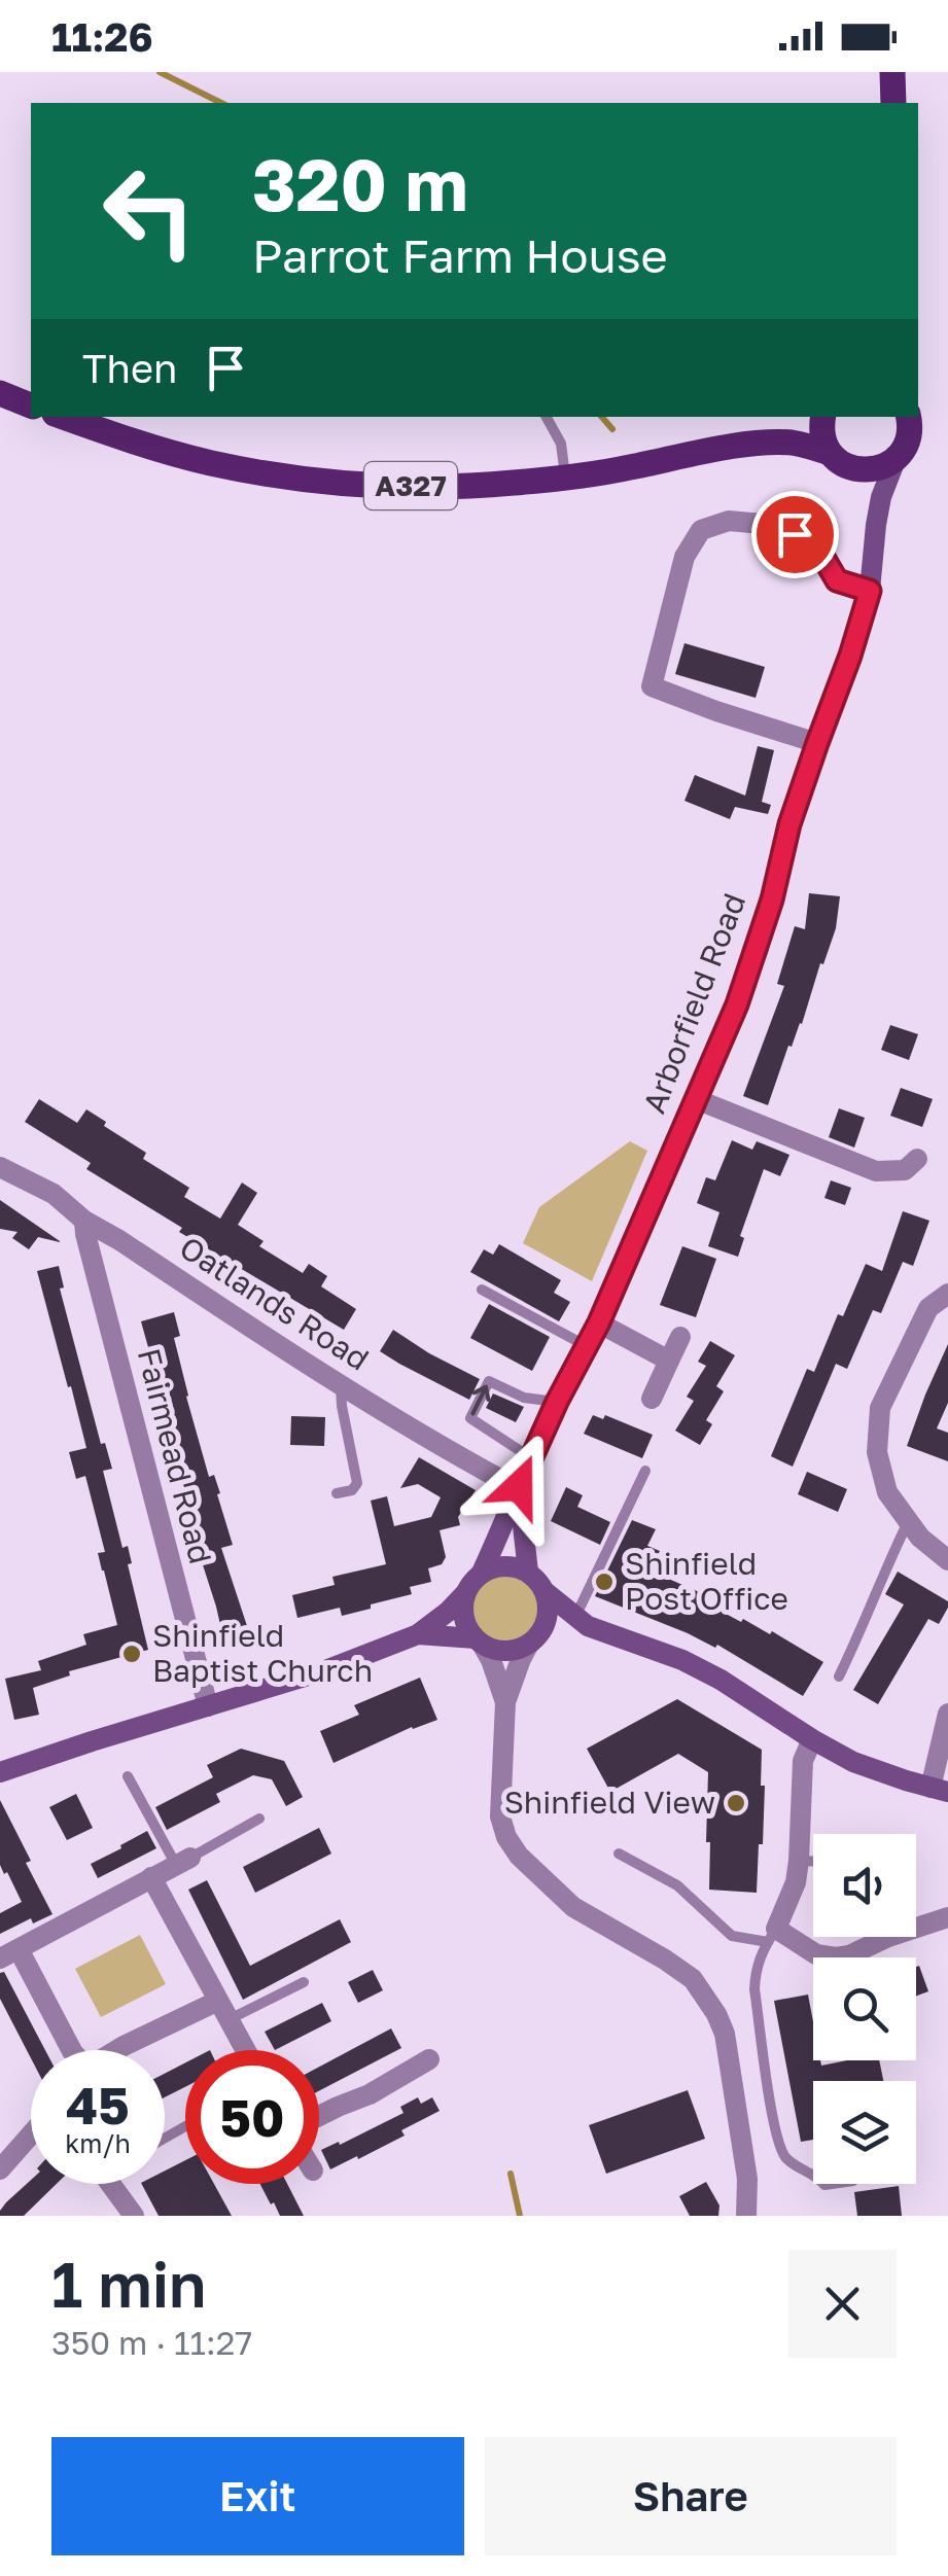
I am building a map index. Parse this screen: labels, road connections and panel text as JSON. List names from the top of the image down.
{
  "streets": {
    "main road": ["A327", "Arborfield Road"],
    "street": ["Oatlands Road", "Fairmead Road"]
  },
  "crossings": [
    ["A327", "Arborfield Road"],
    ["Arborfield Road", "Oatlands Road"],
    ["Oatlands Road", "Fairmead Road"]
  ],
  "places": ["Shinfield Post Office", "Shinfield Baptist Church", "Shinfield View"],
  "page": {
    "status": "11:26",
    "turn": ["320 m", "Parrot Farm House"],
    "then": "Then",
    "speed": "45 km/h",
    "limit": "50",
    "heading": ["1 min", "350 m · 11:27"],
    "buttons": ["Exit", "Share"]
  }
}
